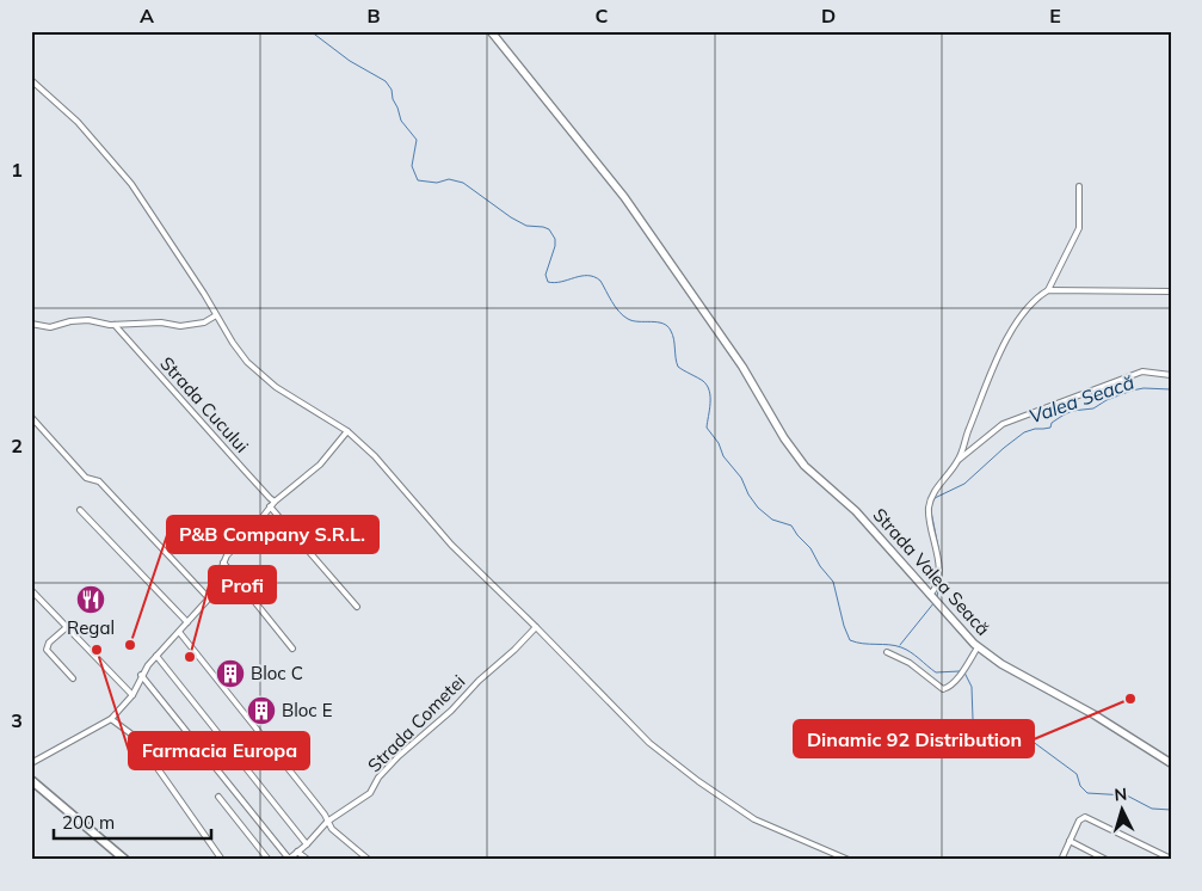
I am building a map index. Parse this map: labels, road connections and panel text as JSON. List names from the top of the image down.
{
  "streets": {
    "main road": ["Strada Valea Seacă"],
    "street": ["Strada Cucului", "Strada Cometei"]
  },
  "water": ["Valea Seacă"],
  "places": {
    "restaurant": ["Regal"],
    "other": [
      "P&B Company S.R.L.",
      "Farmacia Europa",
      "Profi",
      "Dinamic 92 Distribution"
    ],
    "building": ["Bloc C", "Bloc E"]
  },
  "scale_bar": "200 m",
  "north": "top",
  "grid": {
    "columns": [
      "A",
      "B",
      "C",
      "D",
      "E"
    ],
    "rows": ["1", "2", "3"]
  }
}
